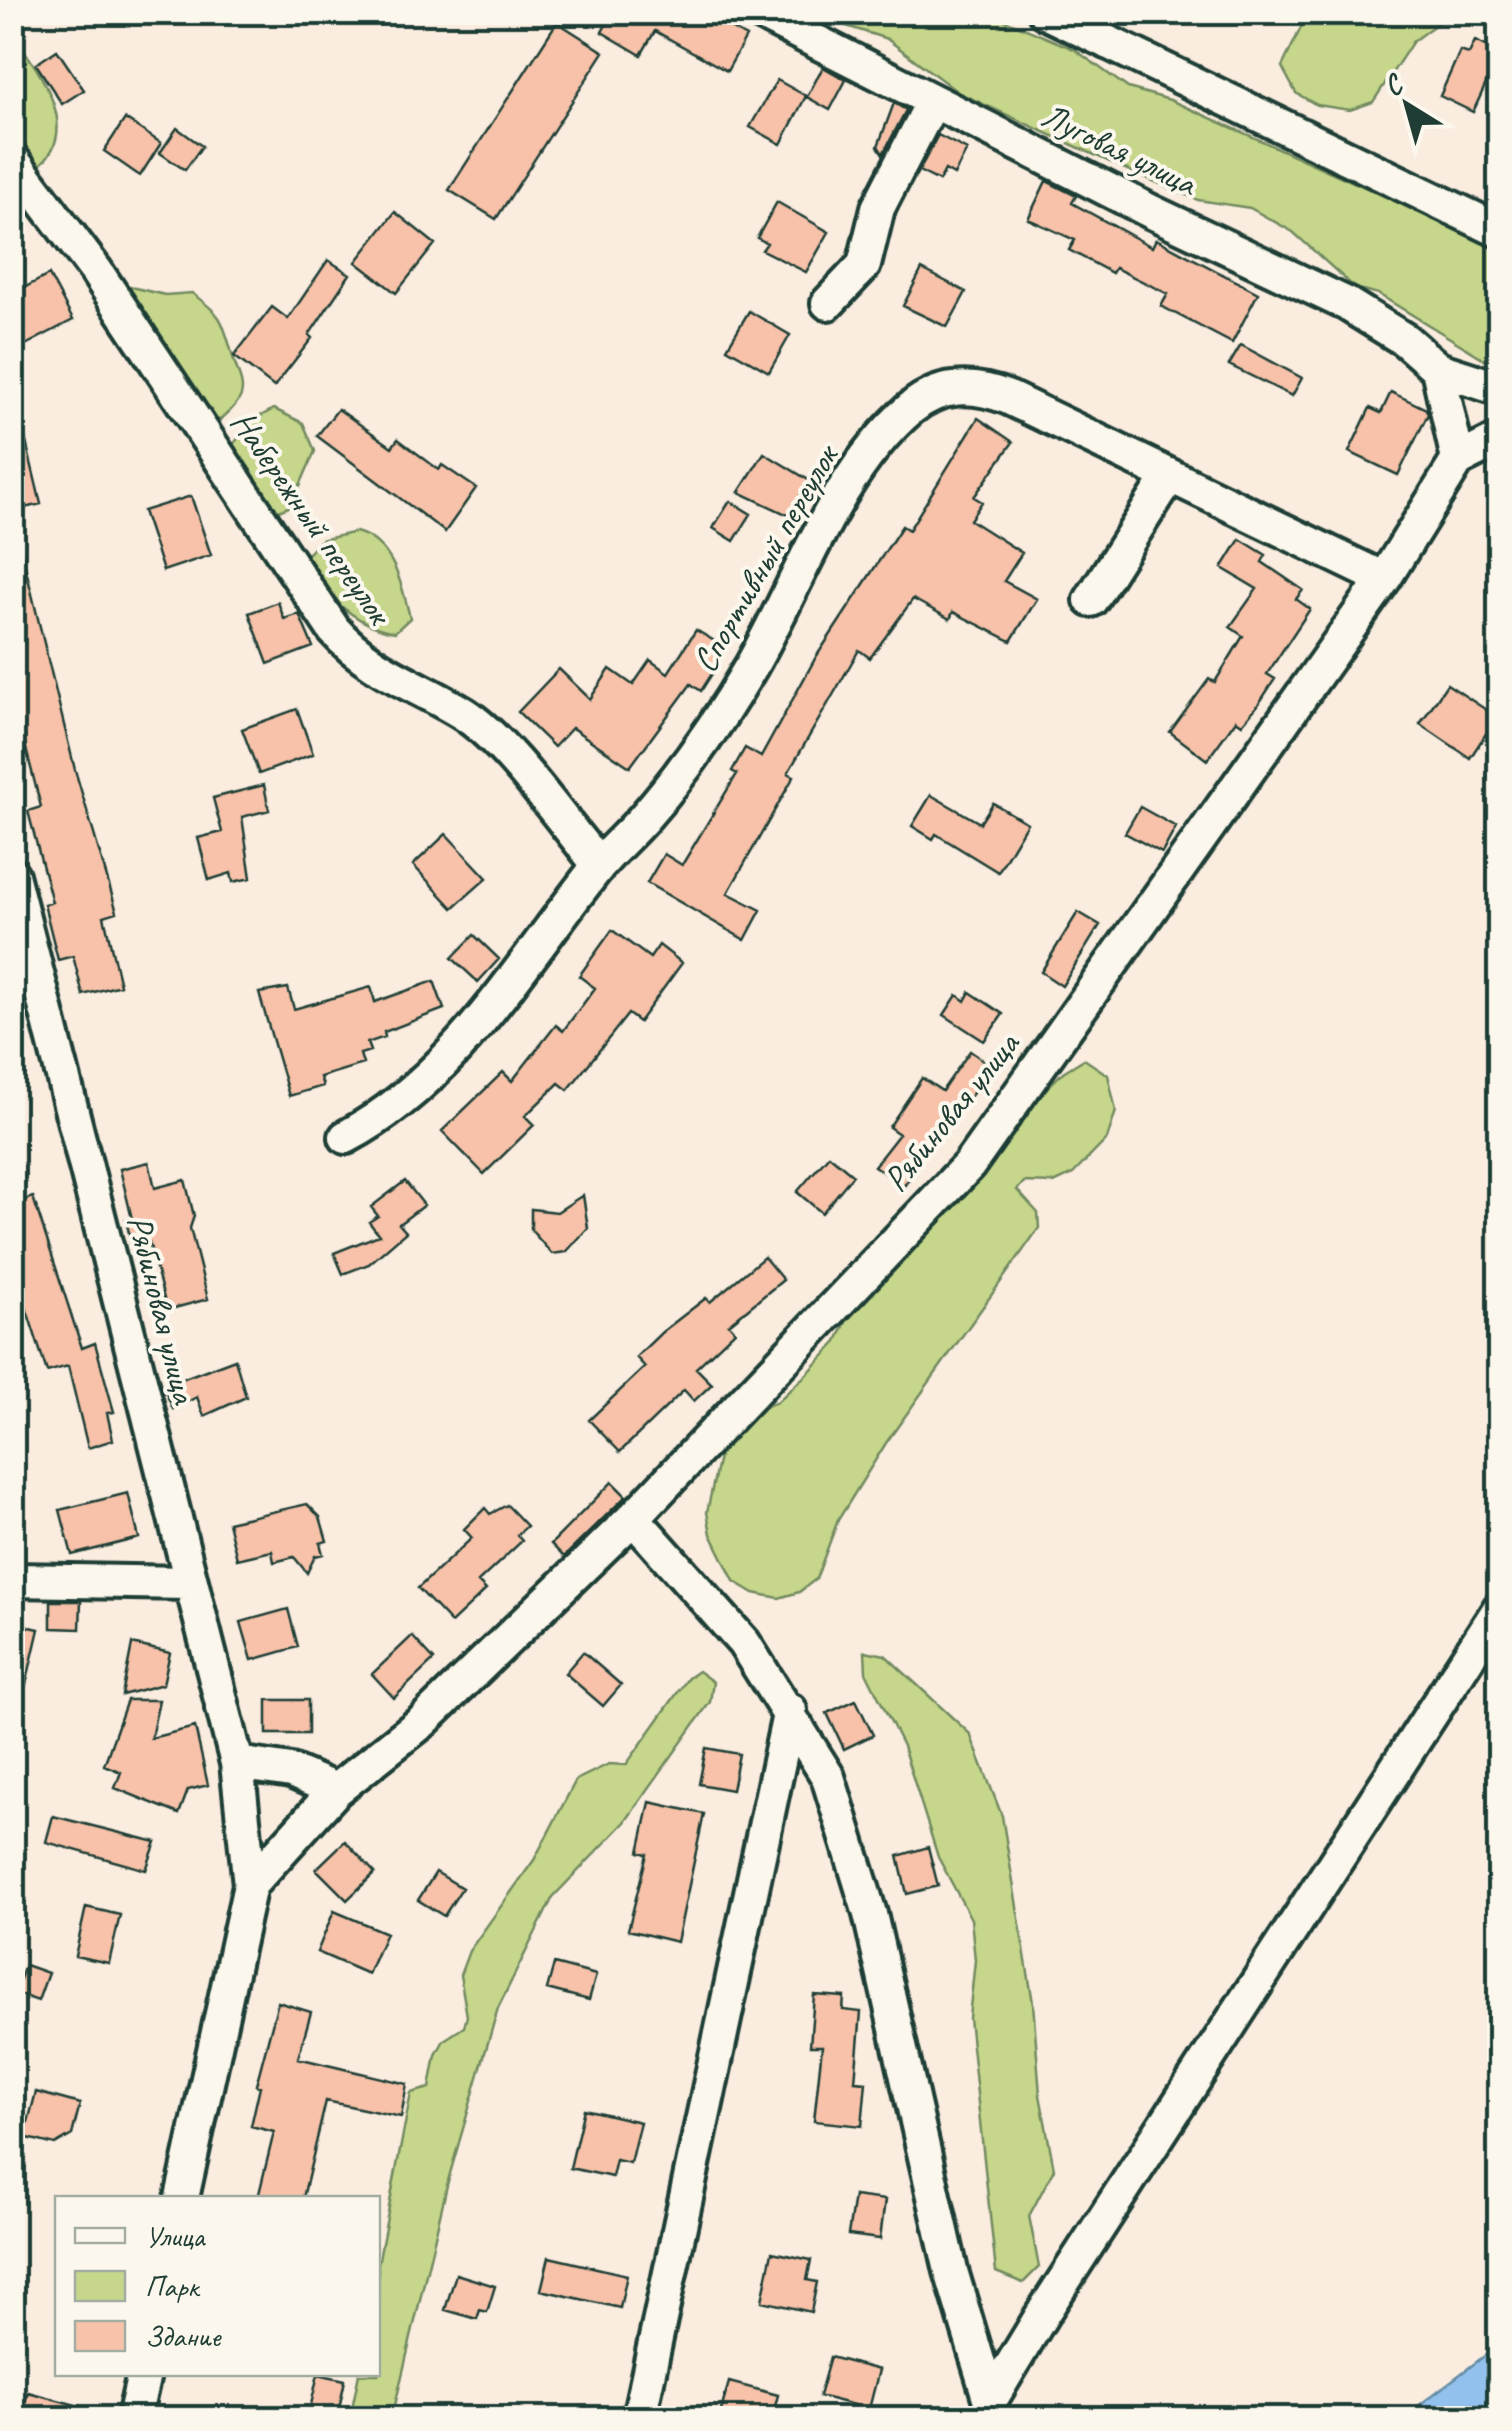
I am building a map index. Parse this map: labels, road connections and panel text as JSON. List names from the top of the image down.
{
  "streets": {
    "street": [
      "Луговая улица",
      "Набережный переулок",
      "Спортивный переулок",
      "Рябиновая улица"
    ]
  },
  "crossings": [
    ["Набережный переулок", "Спортивный переулок"],
    ["Спортивный переулок", "Рябиновая улица"]
  ],
  "legend": ["Улица", "Парк", "Здание"],
  "north": "top left"
}
